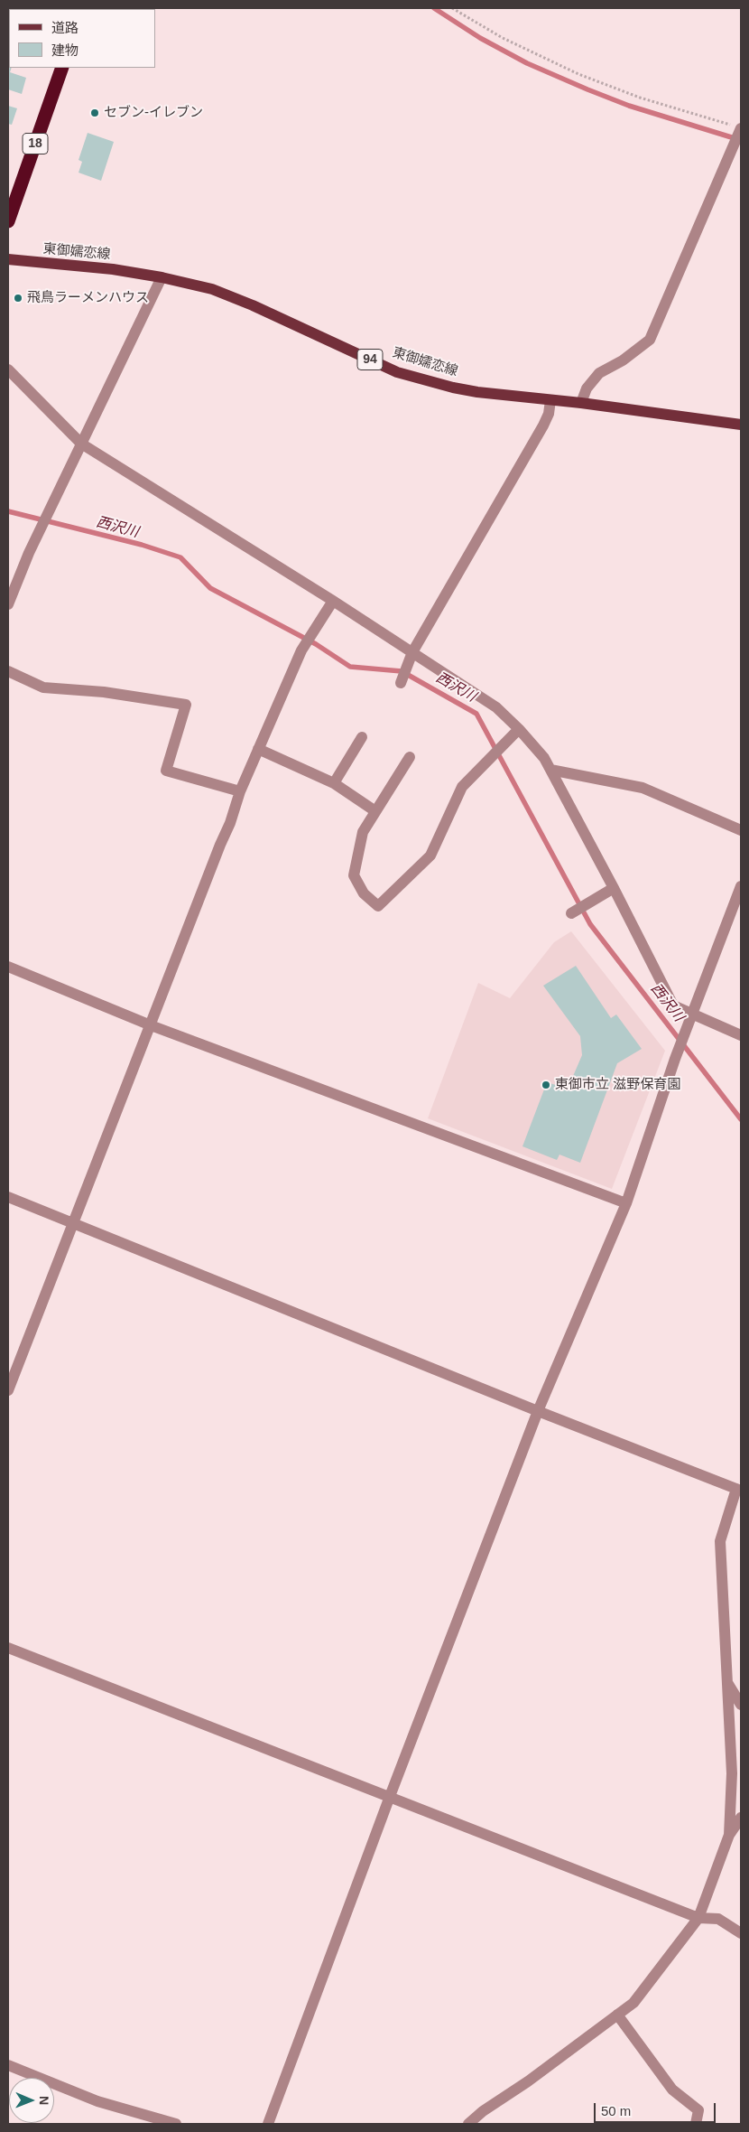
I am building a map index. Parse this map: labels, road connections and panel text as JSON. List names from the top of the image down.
{
  "streets": {
    "highway": ["18"],
    "main road": ["東御嬬恋線", "94"]
  },
  "water": ["西沢川"],
  "places": ["セブン-イレブン", "飛鳥ラーメンハウス", "東御市立 滋野保育園"],
  "legend": ["道路", "建物"],
  "scale_bar": "50 m",
  "north": "right"
}
